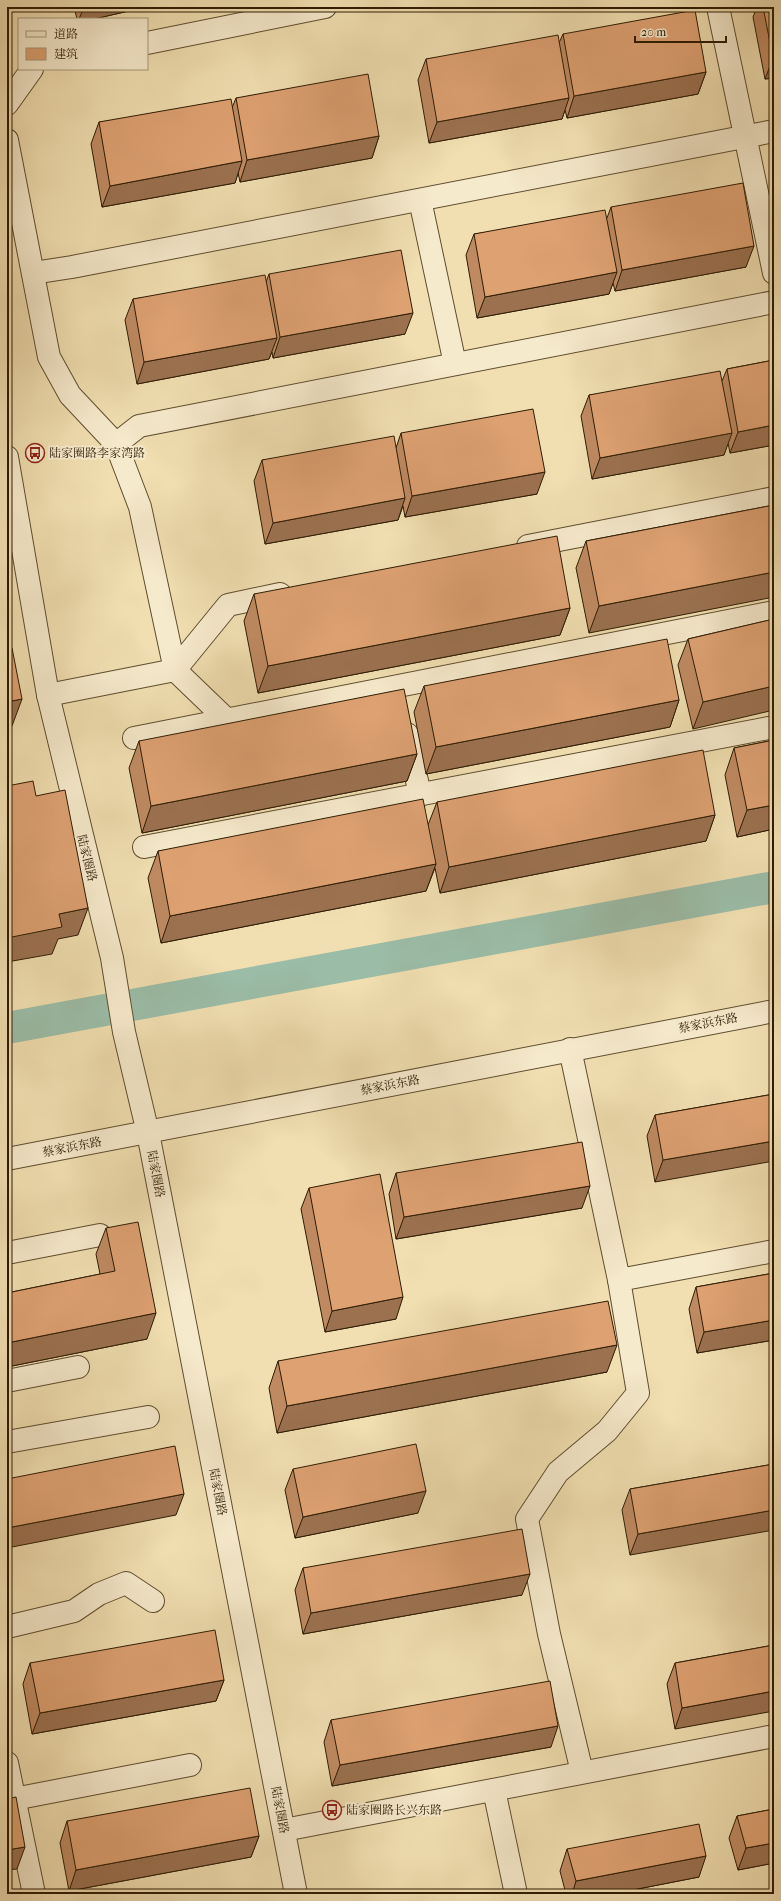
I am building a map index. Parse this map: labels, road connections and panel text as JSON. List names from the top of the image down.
{
  "streets": {
    "street": ["陆家圈路", "蔡家浜东路"]
  },
  "crossings": [
    ["陆家圈路", "蔡家浜东路"]
  ],
  "places": {
    "bus stop": ["陆家圈路李家湾路", "陆家圈路长兴东路"]
  },
  "legend": ["道路", "建筑"],
  "scale_bar": "20 m"
}
